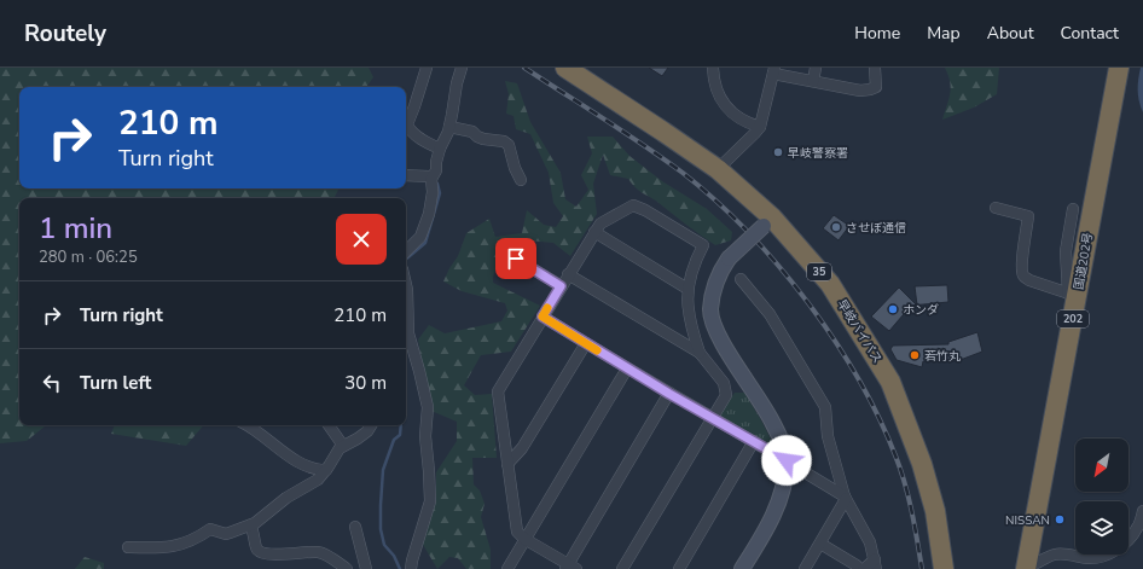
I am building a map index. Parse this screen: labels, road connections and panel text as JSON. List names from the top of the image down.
{
  "streets": {
    "highway": [
      "国道202号",
      "35",
      "202",
      "早岐バイパス"
    ]
  },
  "places": [
    "早岐警察署",
    "させぼ通信",
    "ホンダ",
    "若竹丸",
    "NISSAN"
  ],
  "north": "bottom left",
  "page": {
    "header": "Routely",
    "nav": [
      "Home",
      "Map",
      "About",
      "Contact"
    ],
    "turn": ["210 m", "Turn right"],
    "heading": ["1 min", "280 m · 06:25"],
    "list": [
      {
        "name": "Turn right",
        "value": "210 m"
      },
      {
        "name": "Turn left",
        "value": "30 m"
      }
    ]
  }
}
